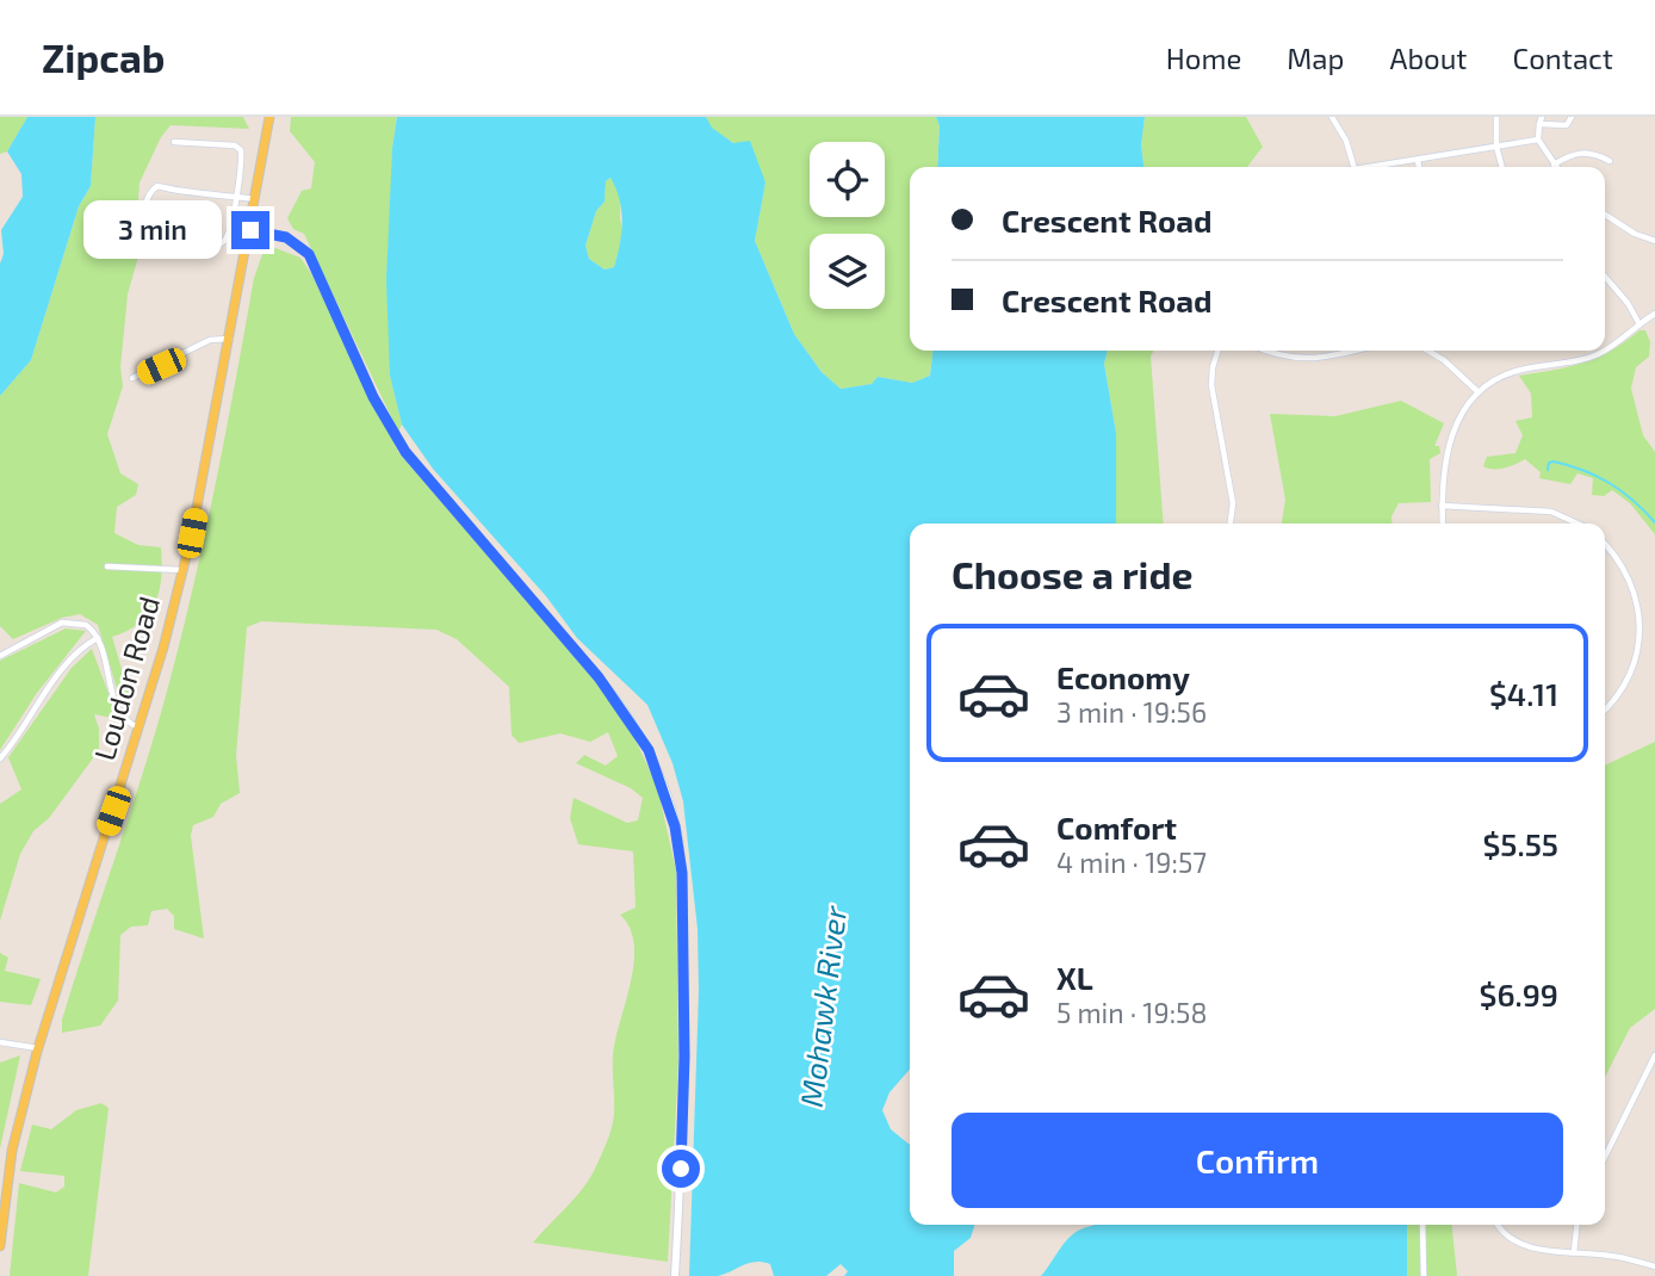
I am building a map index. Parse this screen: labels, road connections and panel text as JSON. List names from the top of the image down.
{
  "streets": {
    "main road": ["Loudon Road"]
  },
  "water": ["Mohawk River"],
  "page": {
    "header": "Zipcab",
    "nav": [
      "Home",
      "Map",
      "About",
      "Contact"
    ],
    "banner": ["Crescent Road", "Crescent Road"],
    "bubble": "3 min",
    "heading": "Choose a ride",
    "list": [
      {
        "name": "Economy",
        "note": "3 min · 19:56",
        "value": "$4.11"
      },
      {
        "name": "Comfort",
        "note": "4 min · 19:57",
        "value": "$5.55"
      },
      {
        "name": "XL",
        "note": "5 min · 19:58",
        "value": "$6.99"
      }
    ],
    "buttons": "Confirm"
  }
}
